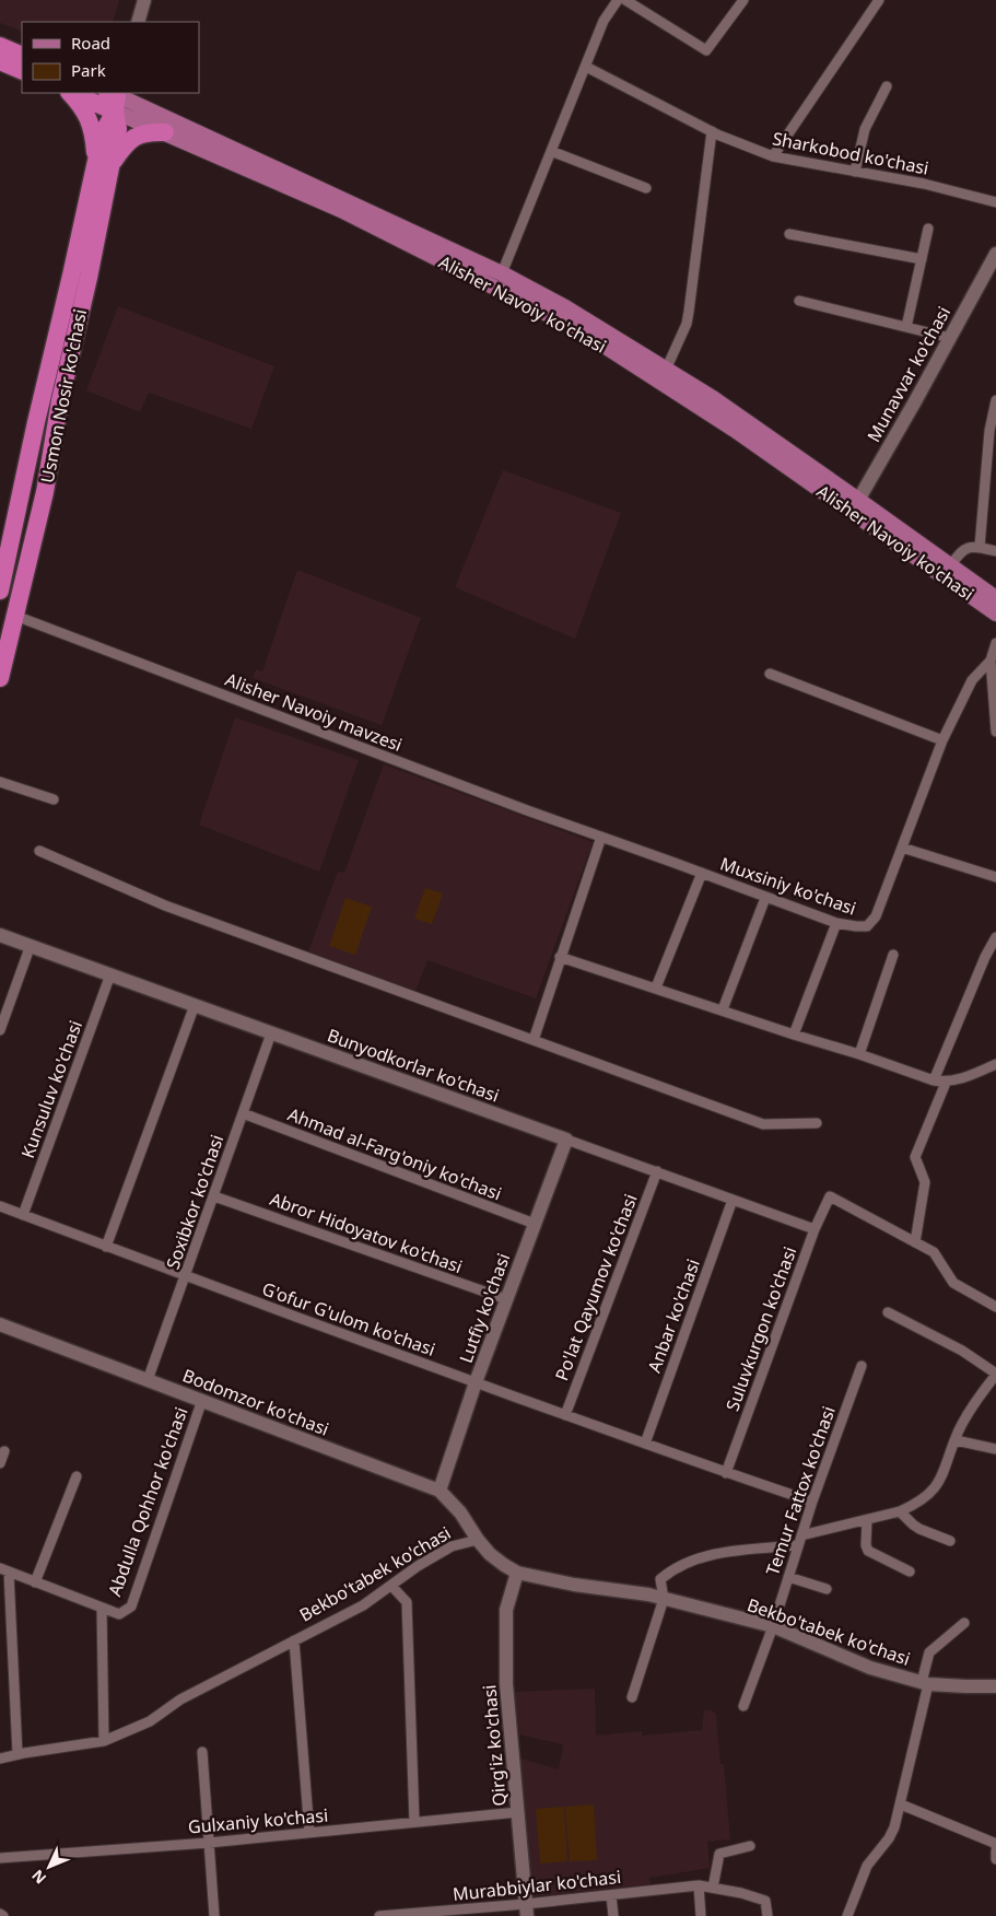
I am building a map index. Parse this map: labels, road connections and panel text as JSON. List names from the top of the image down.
{
  "streets": {
    "highway": ["Alisher Navoiy ko'chasi", "Usmon Nosir ko'chasi"],
    "main road": [
      "Munavvar ko'chasi",
      "Bunyodkorlar ko'chasi",
      "Lutfiy ko'chasi",
      "Bodomzor ko'chasi",
      "Bekbo'tabek ko'chasi",
      "Qirg'iz ko'chasi"
    ],
    "street": [
      "Sharkobod ko'chasi",
      "Alisher Navoiy mavzesi",
      "Muxsiniy ko'chasi",
      "Kunsuluv ko'chasi",
      "Ahmad al-Farg'oniy ko'chasi",
      "Soxibkor ko'chasi",
      "Abror Hidoyatov ko'chasi",
      "Po'lat Qayumov ko'chasi",
      "Anbar ko'chasi",
      "G'ofur G'ulom ko'chasi",
      "Suluvkurgon ko'chasi",
      "Temur Fattox ko'chasi",
      "Abdulla Qohhor ko'chasi",
      "Gulxaniy ko'chasi",
      "Murabbiylar ko'chasi"
    ]
  },
  "crossings": [
    ["Alisher Navoiy ko'chasi", "Munavvar ko'chasi"],
    ["Alisher Navoiy ko'chasi", "Usmon Nosir ko'chasi"],
    ["Usmon Nosir ko'chasi", "Alisher Navoiy mavzesi"],
    ["Alisher Navoiy mavzesi", "Muxsiniy ko'chasi"],
    ["Bunyodkorlar ko'chasi", "Kunsuluv ko'chasi"],
    ["Bunyodkorlar ko'chasi", "Soxibkor ko'chasi"],
    ["Bunyodkorlar ko'chasi", "Po'lat Qayumov ko'chasi"],
    ["Bunyodkorlar ko'chasi", "Lutfiy ko'chasi"],
    ["Bunyodkorlar ko'chasi", "Anbar ko'chasi"],
    ["Bunyodkorlar ko'chasi", "Suluvkurgon ko'chasi"],
    ["Kunsuluv ko'chasi", "G'ofur G'ulom ko'chasi"],
    ["Ahmad al-Farg'oniy ko'chasi", "Soxibkor ko'chasi"],
    ["Ahmad al-Farg'oniy ko'chasi", "Lutfiy ko'chasi"],
    ["Soxibkor ko'chasi", "Abror Hidoyatov ko'chasi"],
    ["Soxibkor ko'chasi", "G'ofur G'ulom ko'chasi"],
    ["Soxibkor ko'chasi", "Bodomzor ko'chasi"],
    ["Abror Hidoyatov ko'chasi", "Lutfiy ko'chasi"],
    ["Po'lat Qayumov ko'chasi", "G'ofur G'ulom ko'chasi"],
    ["Lutfiy ko'chasi", "G'ofur G'ulom ko'chasi"],
    ["Lutfiy ko'chasi", "Bodomzor ko'chasi"],
    ["Anbar ko'chasi", "G'ofur G'ulom ko'chasi"],
    ["G'ofur G'ulom ko'chasi", "Suluvkurgon ko'chasi"],
    ["G'ofur G'ulom ko'chasi", "Temur Fattox ko'chasi"],
    ["Bodomzor ko'chasi", "Abdulla Qohhor ko'chasi"],
    ["Bodomzor ko'chasi", "Bekbo'tabek ko'chasi"],
    ["Temur Fattox ko'chasi", "Bekbo'tabek ko'chasi"],
    ["Bekbo'tabek ko'chasi", "Qirg'iz ko'chasi"],
    ["Qirg'iz ko'chasi", "Gulxaniy ko'chasi"],
    ["Qirg'iz ko'chasi", "Murabbiylar ko'chasi"]
  ],
  "legend": ["Road", "Park"],
  "north": "bottom left"
}
